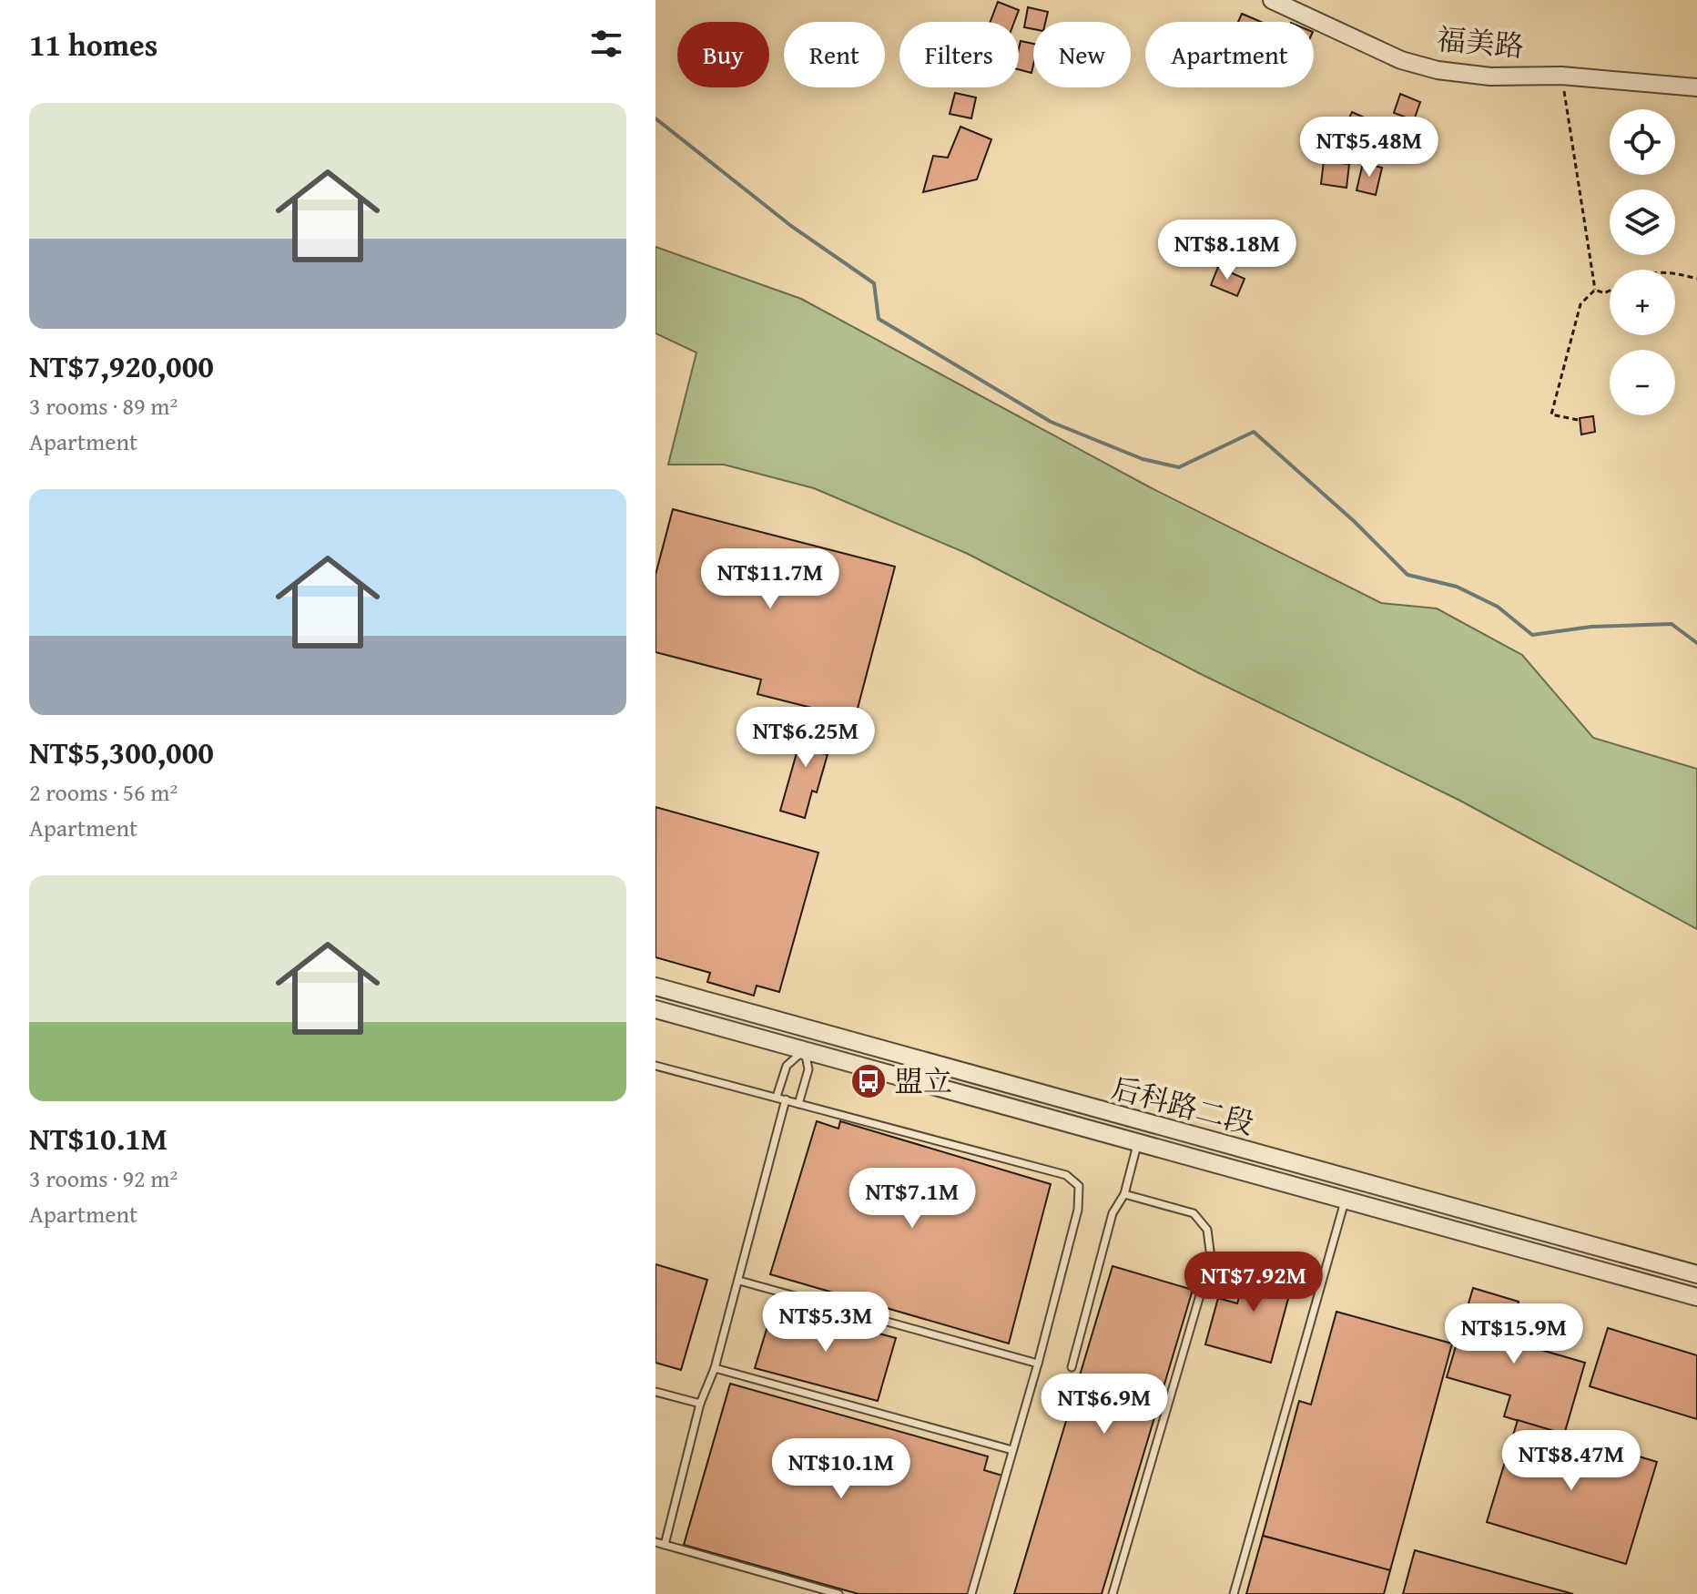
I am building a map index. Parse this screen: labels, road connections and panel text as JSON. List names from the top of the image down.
{
  "streets": {
    "street": ["福美路", "后科路二段"]
  },
  "places": {
    "bus stop": ["盟立"]
  },
  "page": {
    "heading": "11 homes",
    "chip": [
      "Buy",
      "Rent",
      "Filters",
      "New",
      "Apartment"
    ],
    "list": [
      {
        "name": "NT$7,920,000",
        "note": "3 rooms · 89 m² · Apartment"
      },
      {
        "name": "NT$5,300,000",
        "note": "2 rooms · 56 m² · Apartment"
      },
      {
        "name": "NT$10.1M",
        "note": "3 rooms · 92 m² · Apartment"
      }
    ],
    "map_buttons": ["+", "−"],
    "price": [
      "NT$5.48M",
      "NT$8.18M",
      "NT$11.7M",
      "NT$6.25M",
      "NT$7.1M",
      "NT$7.92M",
      "NT$5.3M",
      "NT$15.9M",
      "NT$6.9M",
      "NT$8.47M",
      "NT$10.1M"
    ]
  }
}
